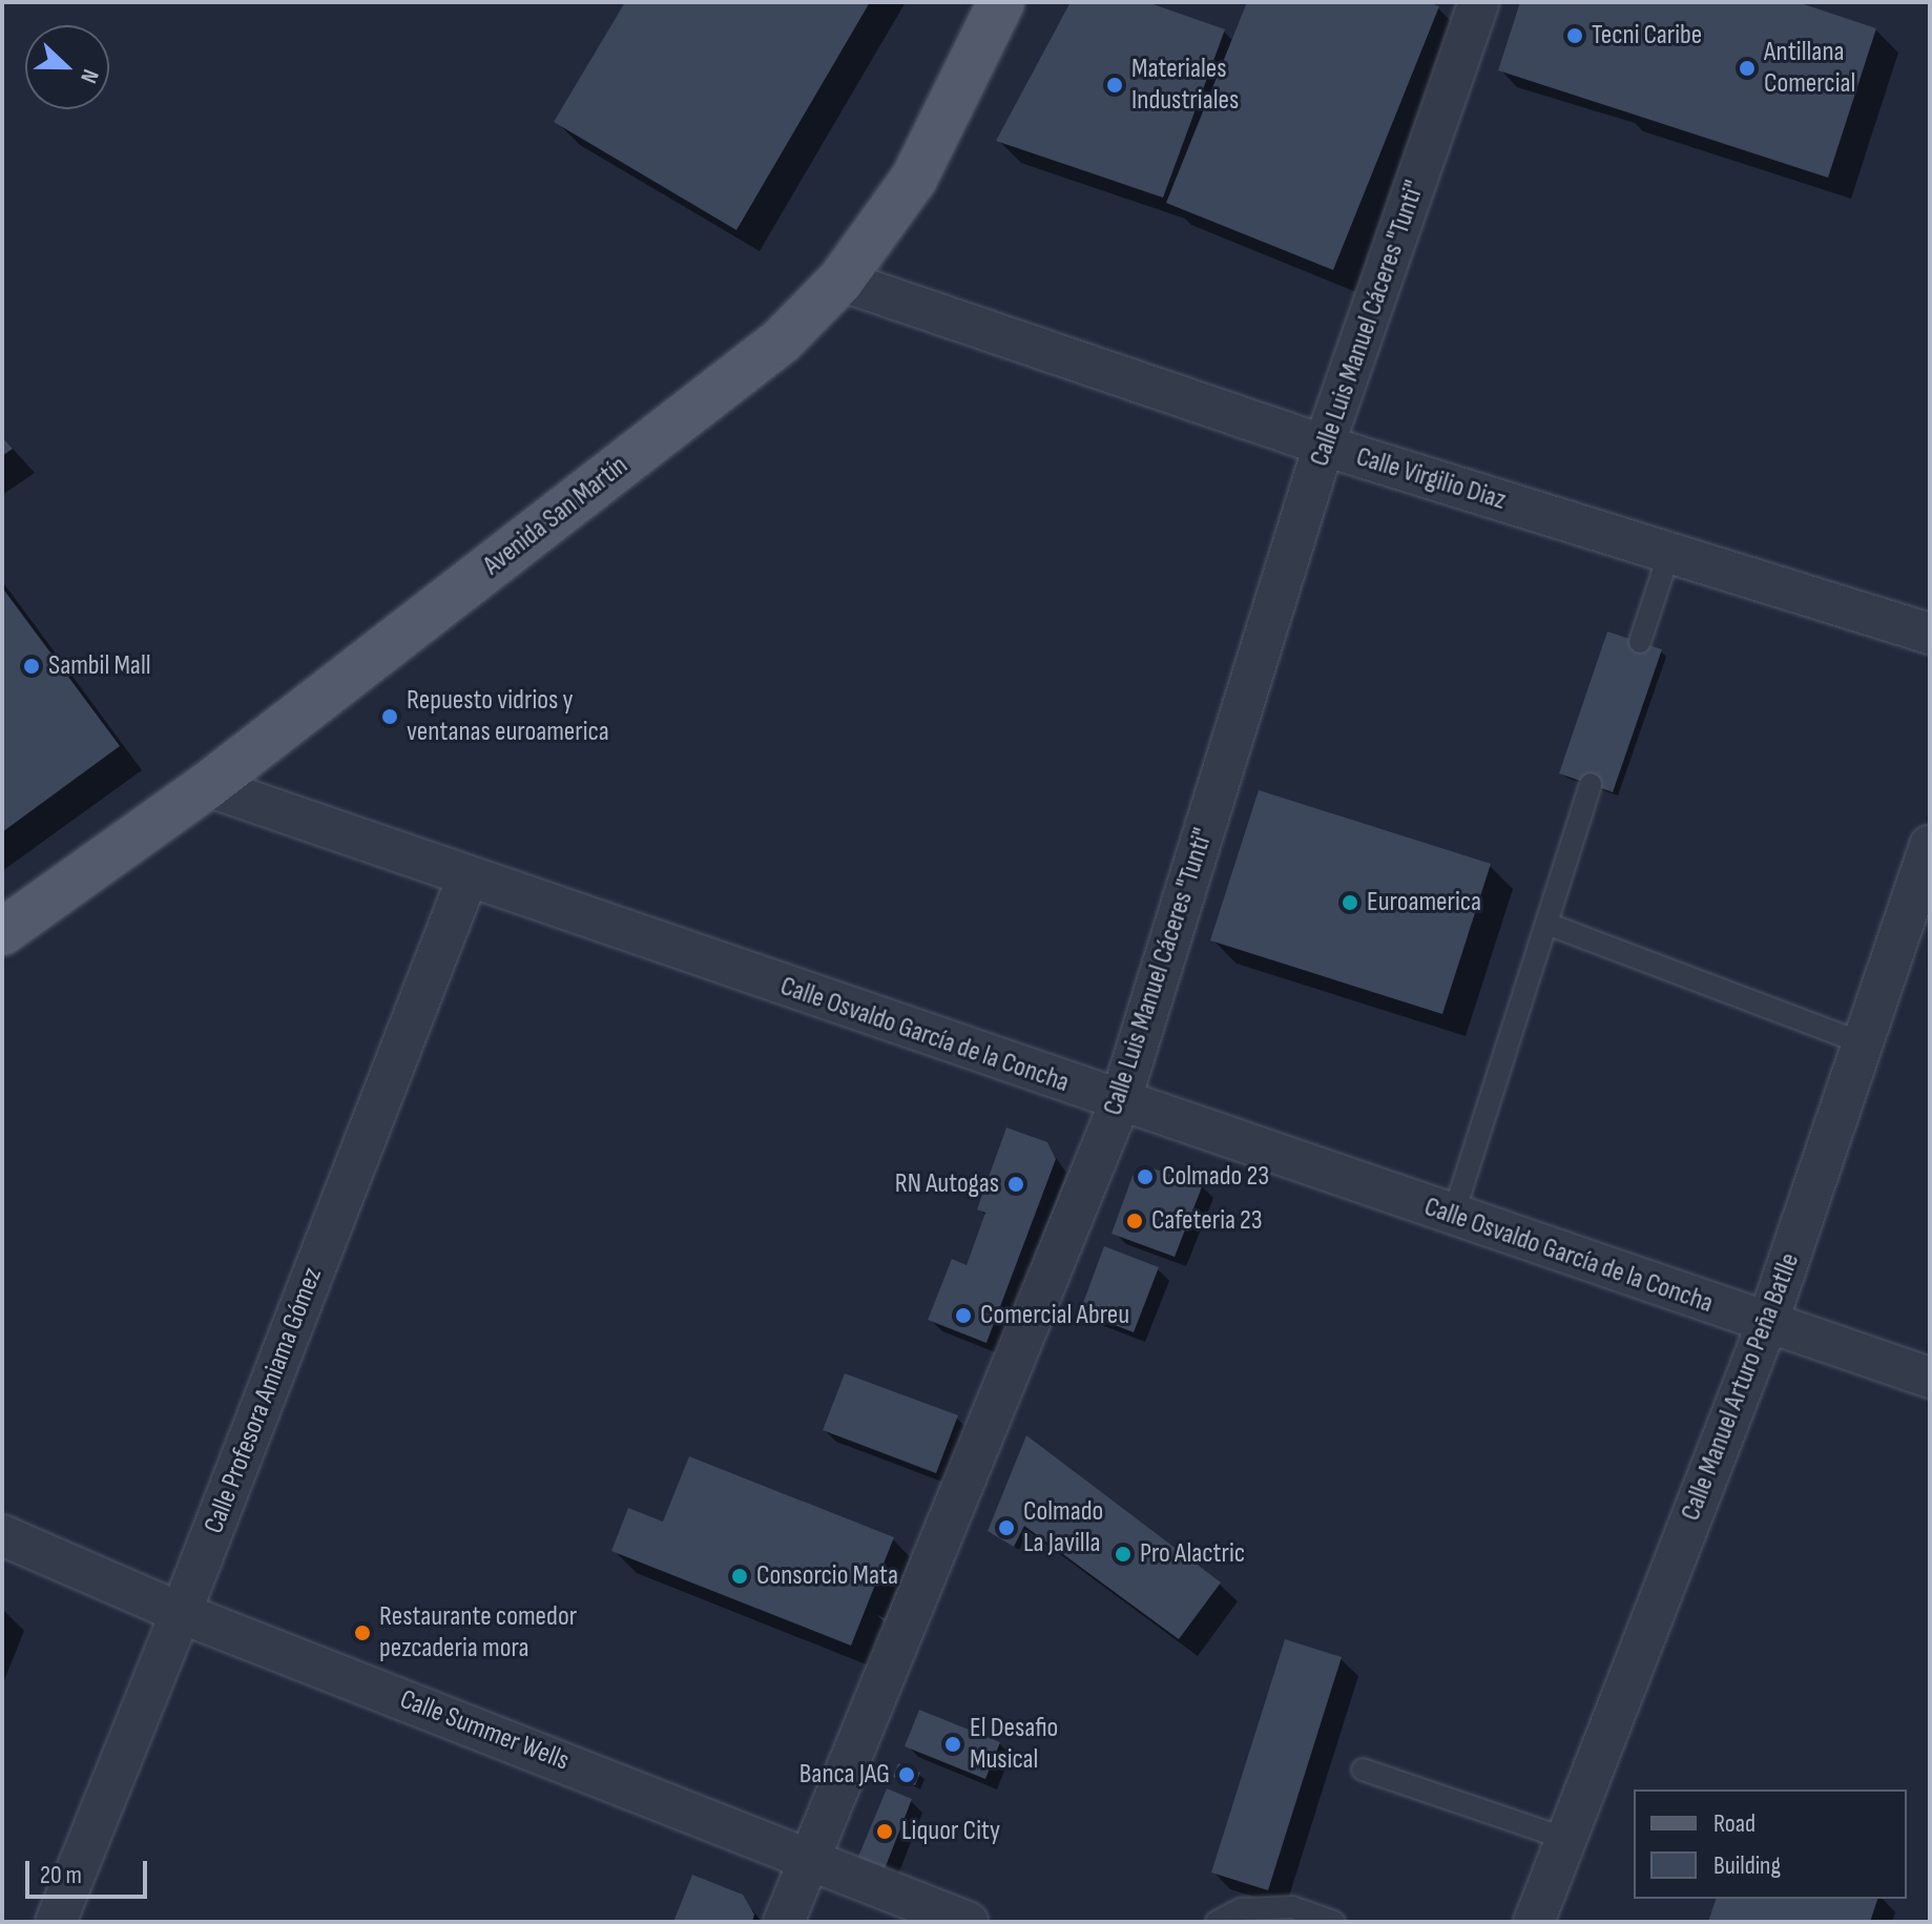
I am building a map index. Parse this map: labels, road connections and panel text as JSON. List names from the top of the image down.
{
  "streets": {
    "main road": ["Avenida San Martín"],
    "street": [
      "Calle Luis Manuel Cáceres \"Tunti\"",
      "Calle Virgilio Diaz",
      "Calle Osvaldo García de la Concha",
      "Calle Manuel Arturo Peña Batlle",
      "Calle Profesora Amiama Gómez",
      "Calle Summer Wells"
    ]
  },
  "crossings": [
    ["Calle Luis Manuel Cáceres \"Tunti\"", "Calle Virgilio Diaz"],
    ["Calle Luis Manuel Cáceres \"Tunti\"", "Calle Osvaldo García de la Concha"],
    ["Calle Luis Manuel Cáceres \"Tunti\"", "Calle Summer Wells"],
    ["Calle Virgilio Diaz", "Avenida San Martín"],
    ["Avenida San Martín", "Calle Osvaldo García de la Concha"],
    ["Calle Osvaldo García de la Concha", "Calle Manuel Arturo Peña Batlle"],
    ["Calle Osvaldo García de la Concha", "Calle Profesora Amiama Gómez"],
    ["Calle Profesora Amiama Gómez", "Calle Summer Wells"]
  ],
  "places": [
    "Tecni Caribe",
    "Antillana Comercial",
    "Materiales Industriales",
    "Sambil Mall",
    "Repuesto vidrios y ventanas euroamerica",
    "Euroamerica",
    "Colmado 23",
    "RN Autogas",
    "Cafeteria 23",
    "Comercial Abreu",
    "Colmado La Javilla",
    "Pro Alactric",
    "Consorcio Mata",
    "Restaurante comedor pezcaderia mora",
    "El Desafio Musical",
    "Banca JAG",
    "Liquor City"
  ],
  "legend": ["Road", "Building"],
  "scale_bar": "20 m",
  "north": "right"
}
